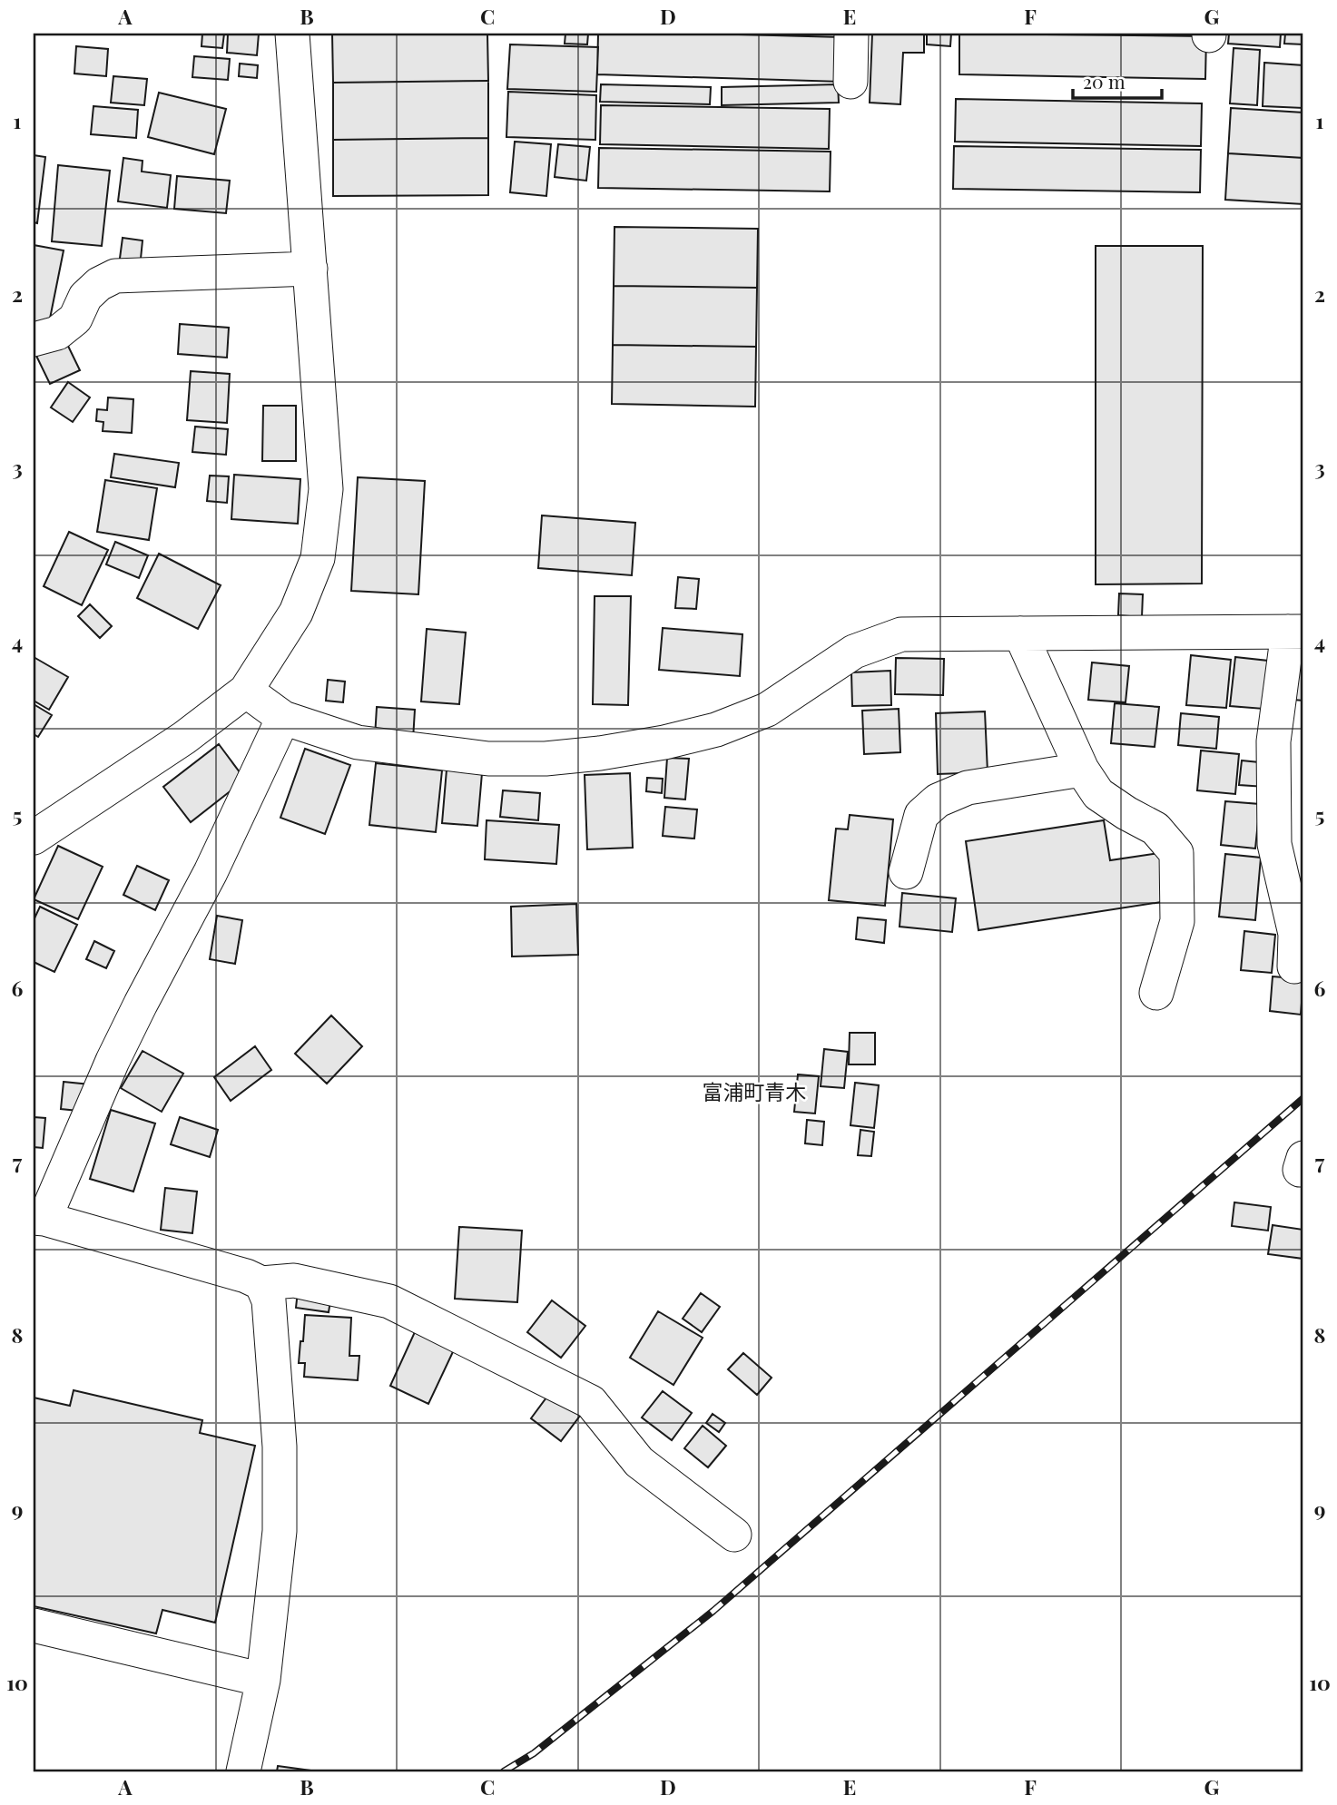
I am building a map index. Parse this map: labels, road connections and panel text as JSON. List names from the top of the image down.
{
  "districts": ["富浦町青木"],
  "scale_bar": "20 m",
  "grid": {
    "columns": [
      "A",
      "B",
      "C",
      "D",
      "E",
      "F",
      "G"
    ],
    "rows": [
      "1",
      "2",
      "3",
      "4",
      "5",
      "6",
      "7",
      "8",
      "9",
      "10"
    ]
  }
}
